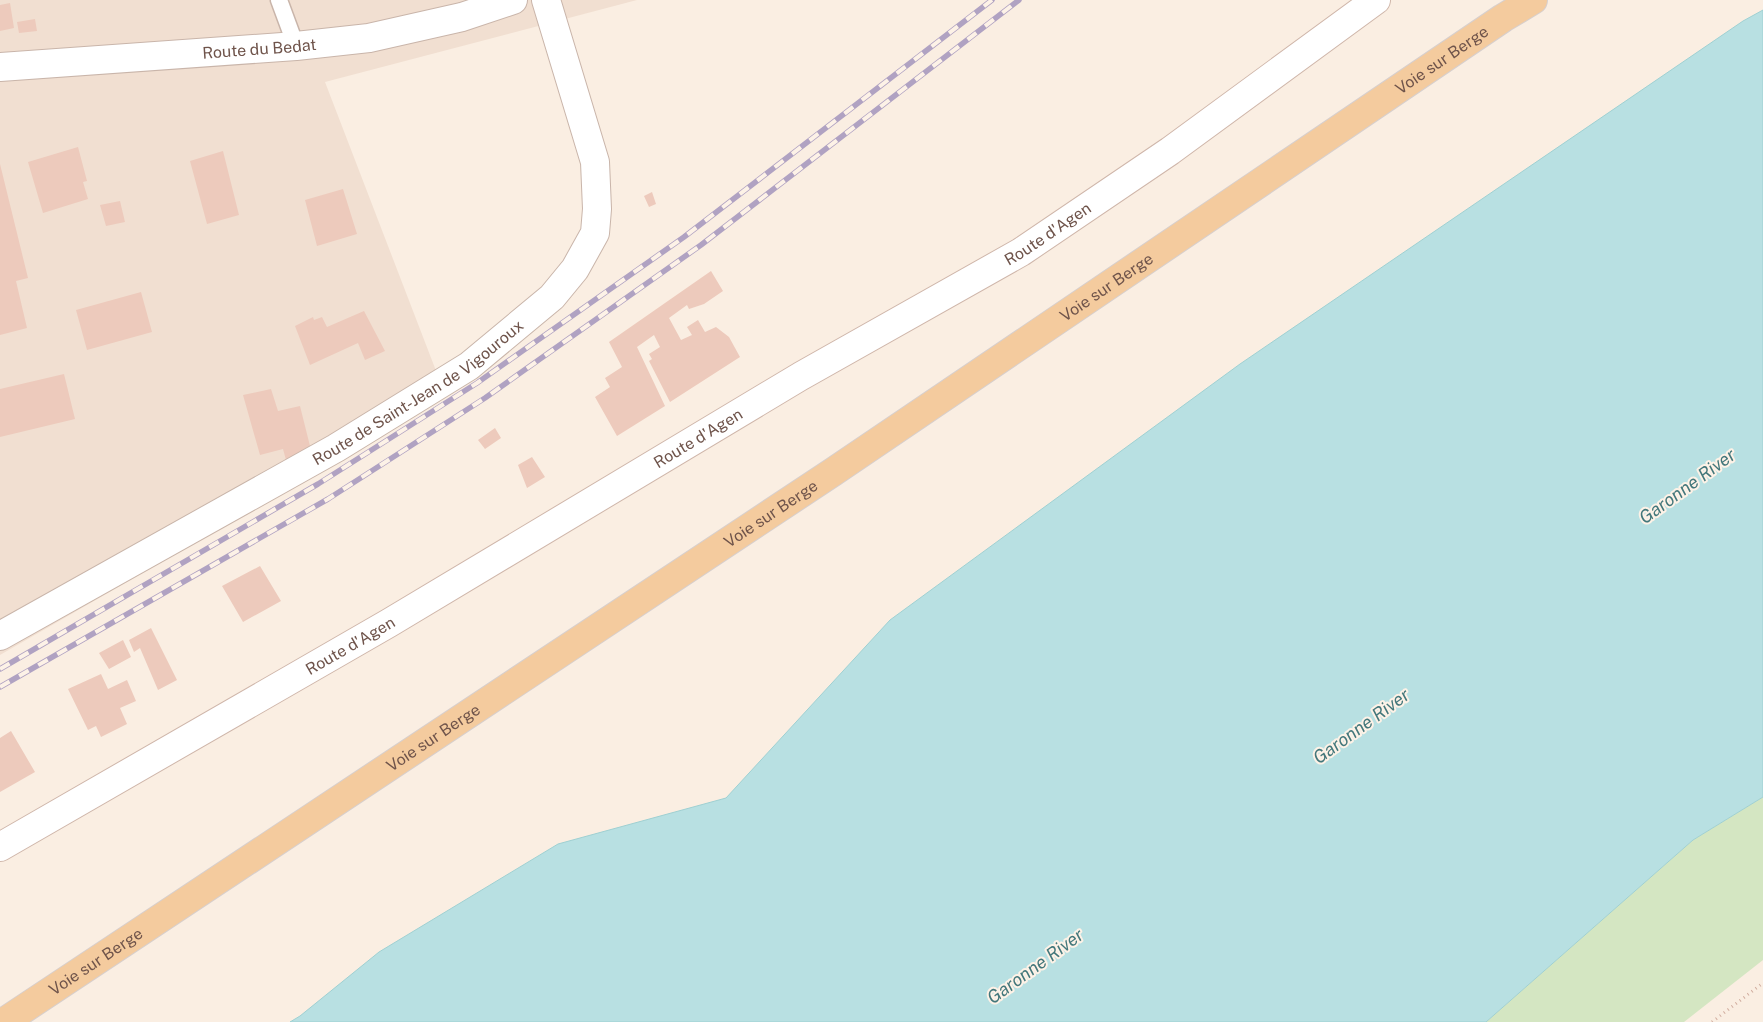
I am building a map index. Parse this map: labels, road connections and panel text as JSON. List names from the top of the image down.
{
  "streets": {
    "main road": [
      "Route du Bedat",
      "Voie sur Berge",
      "Route d'Agen",
      "Route de Saint-Jean de Vigouroux"
    ]
  },
  "water": ["Garonne River"]
}
